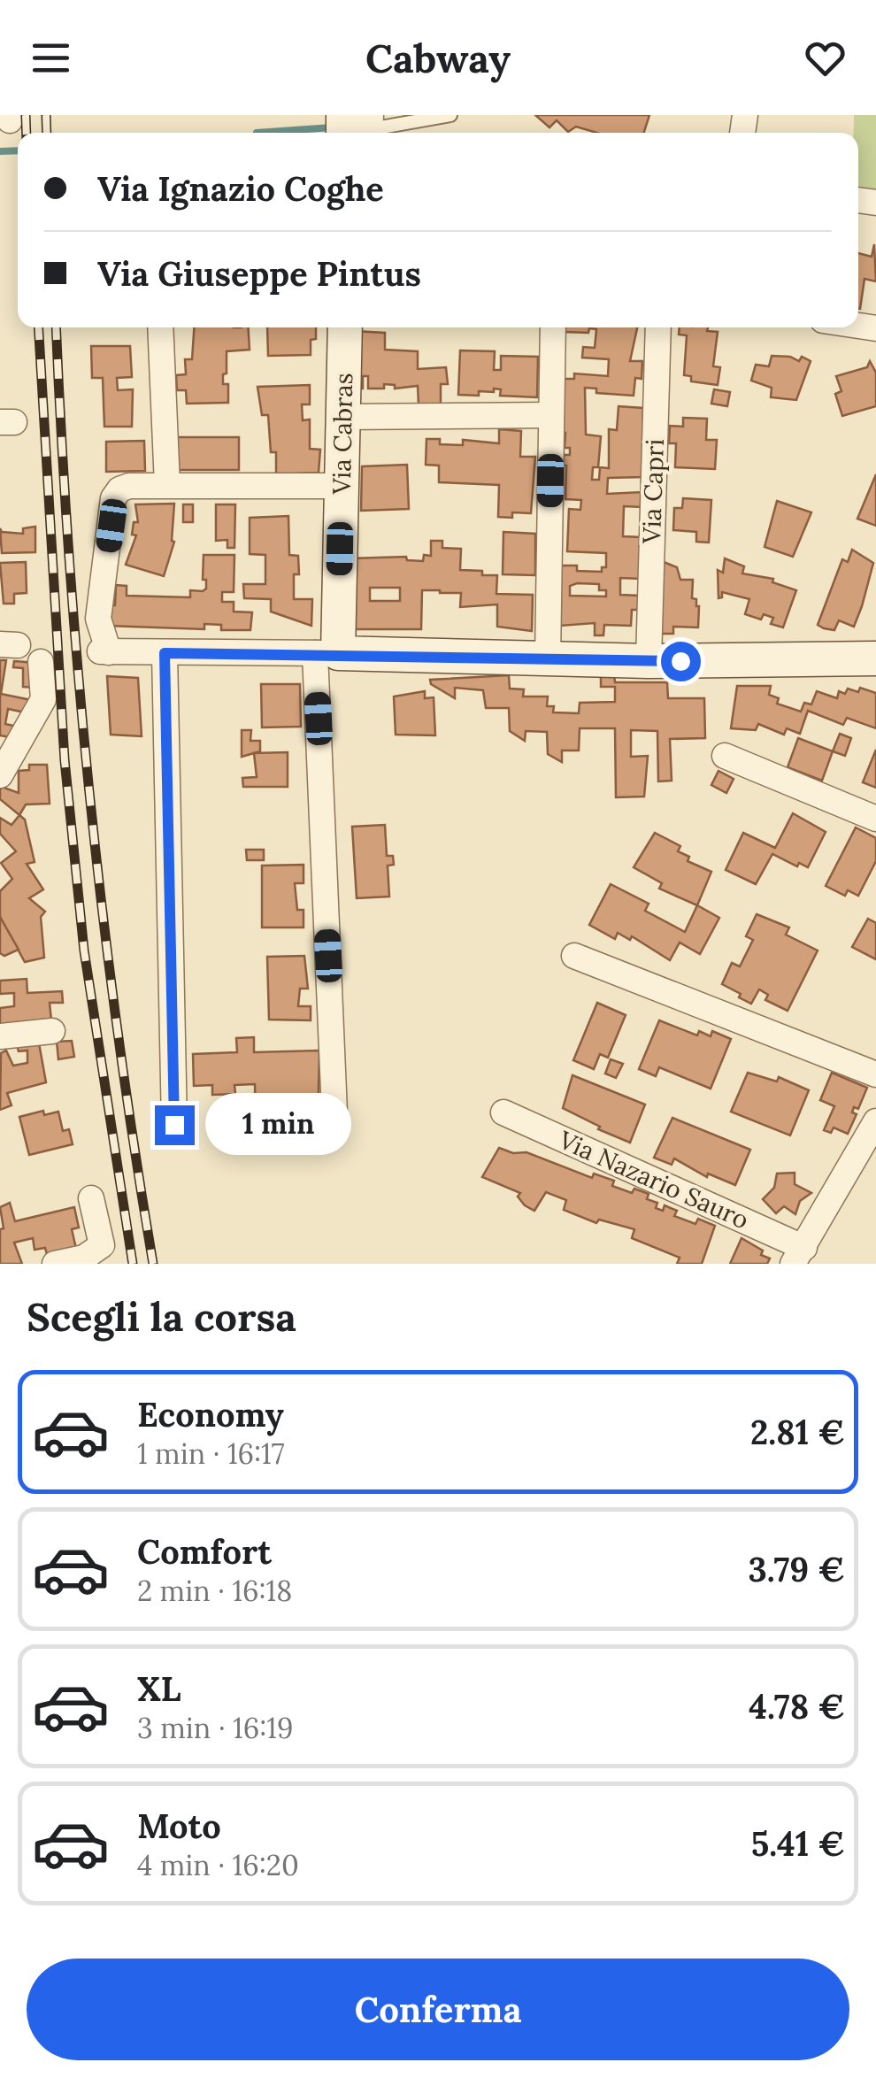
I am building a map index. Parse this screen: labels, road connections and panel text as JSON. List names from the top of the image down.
{
  "streets": {
    "street": ["Via Cabras", "Via Capri", "Via Nazario Sauro"]
  },
  "page": {
    "header": "Cabway",
    "banner": ["Via Ignazio Coghe", "Via Giuseppe Pintus"],
    "bubble": "1 min",
    "heading": "Scegli la corsa",
    "list": [
      {
        "name": "Economy",
        "note": "1 min · 16:17",
        "value": "2.81 €"
      },
      {
        "name": "Comfort",
        "note": "2 min · 16:18",
        "value": "3.79 €"
      },
      {
        "name": "XL",
        "note": "3 min · 16:19",
        "value": "4.78 €"
      },
      {
        "name": "Moto",
        "note": "4 min · 16:20",
        "value": "5.41 €"
      }
    ],
    "buttons": "Conferma"
  }
}
